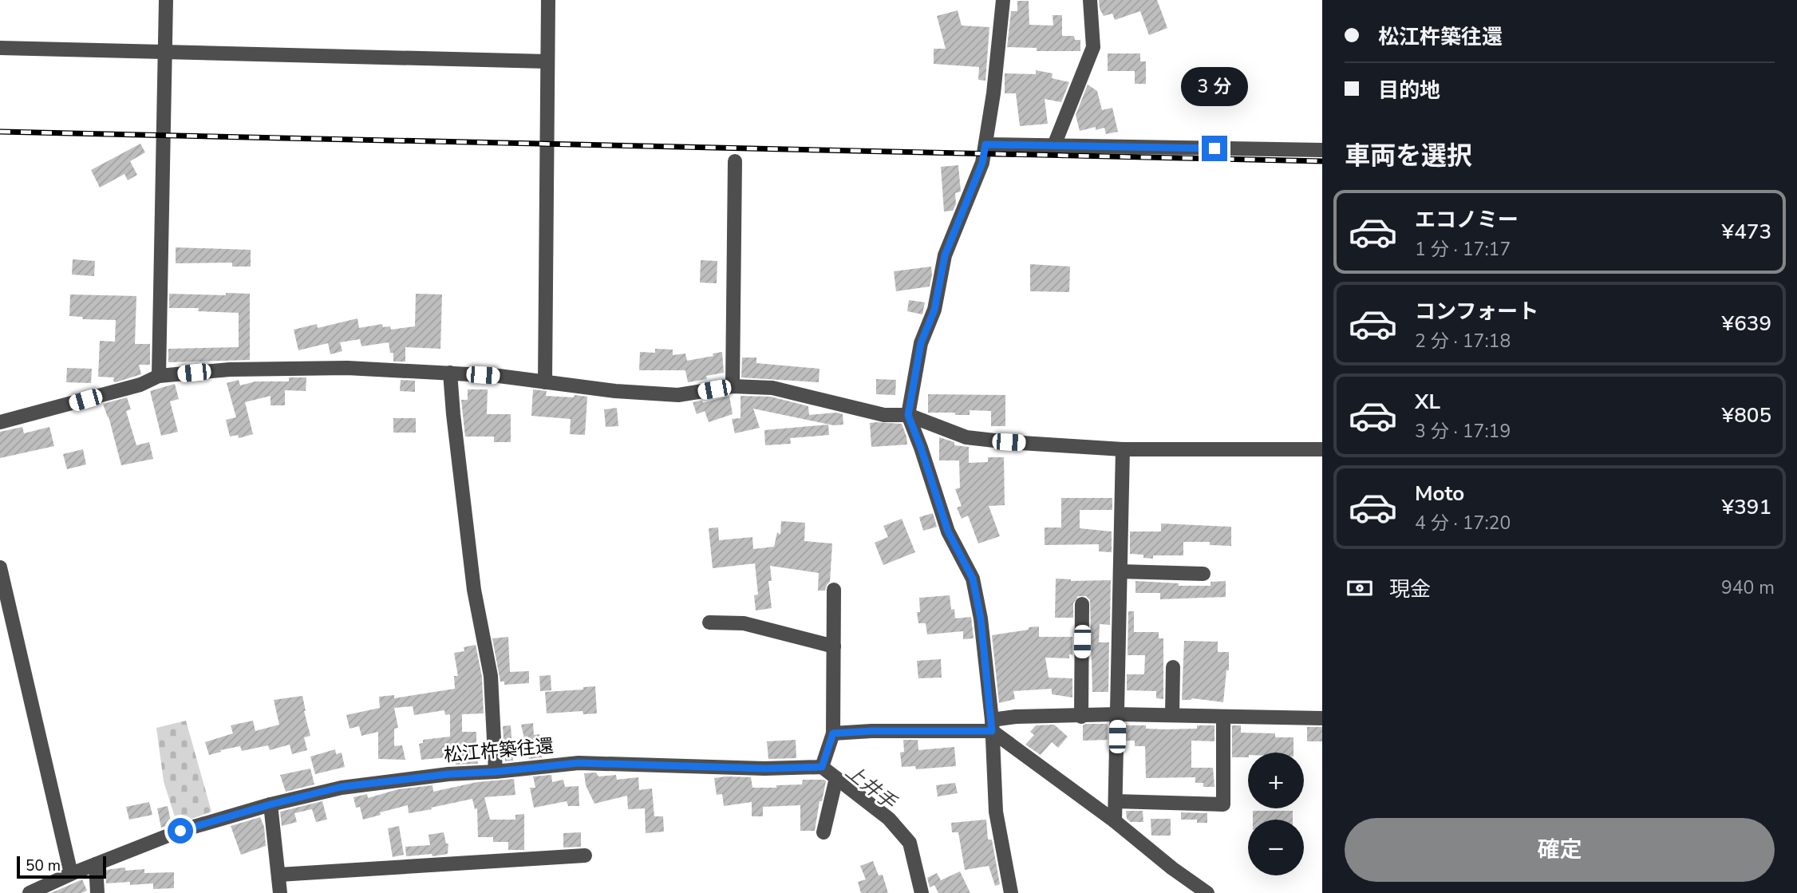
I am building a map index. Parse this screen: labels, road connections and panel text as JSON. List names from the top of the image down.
{
  "streets": {
    "street": ["松江杵築往還"]
  },
  "water": ["上井手"],
  "scale_bar": "50 m",
  "page": {
    "banner": ["松江杵築往還", "目的地"],
    "bubble": "3 分",
    "heading": "車両を選択",
    "list": [
      {
        "name": "エコノミー",
        "note": "1 分 · 17:17",
        "value": "¥473"
      },
      {
        "name": "コンフォート",
        "note": "2 分 · 17:18",
        "value": "¥639"
      },
      {
        "name": "XL",
        "note": "3 分 · 17:19",
        "value": "¥805"
      },
      {
        "name": "Moto",
        "note": "4 分 · 17:20",
        "value": "¥391"
      }
    ],
    "pay": ["現金", "940 m"],
    "map_buttons": ["+", "−"],
    "buttons": "確定",
    "scale": "50 m"
  }
}
